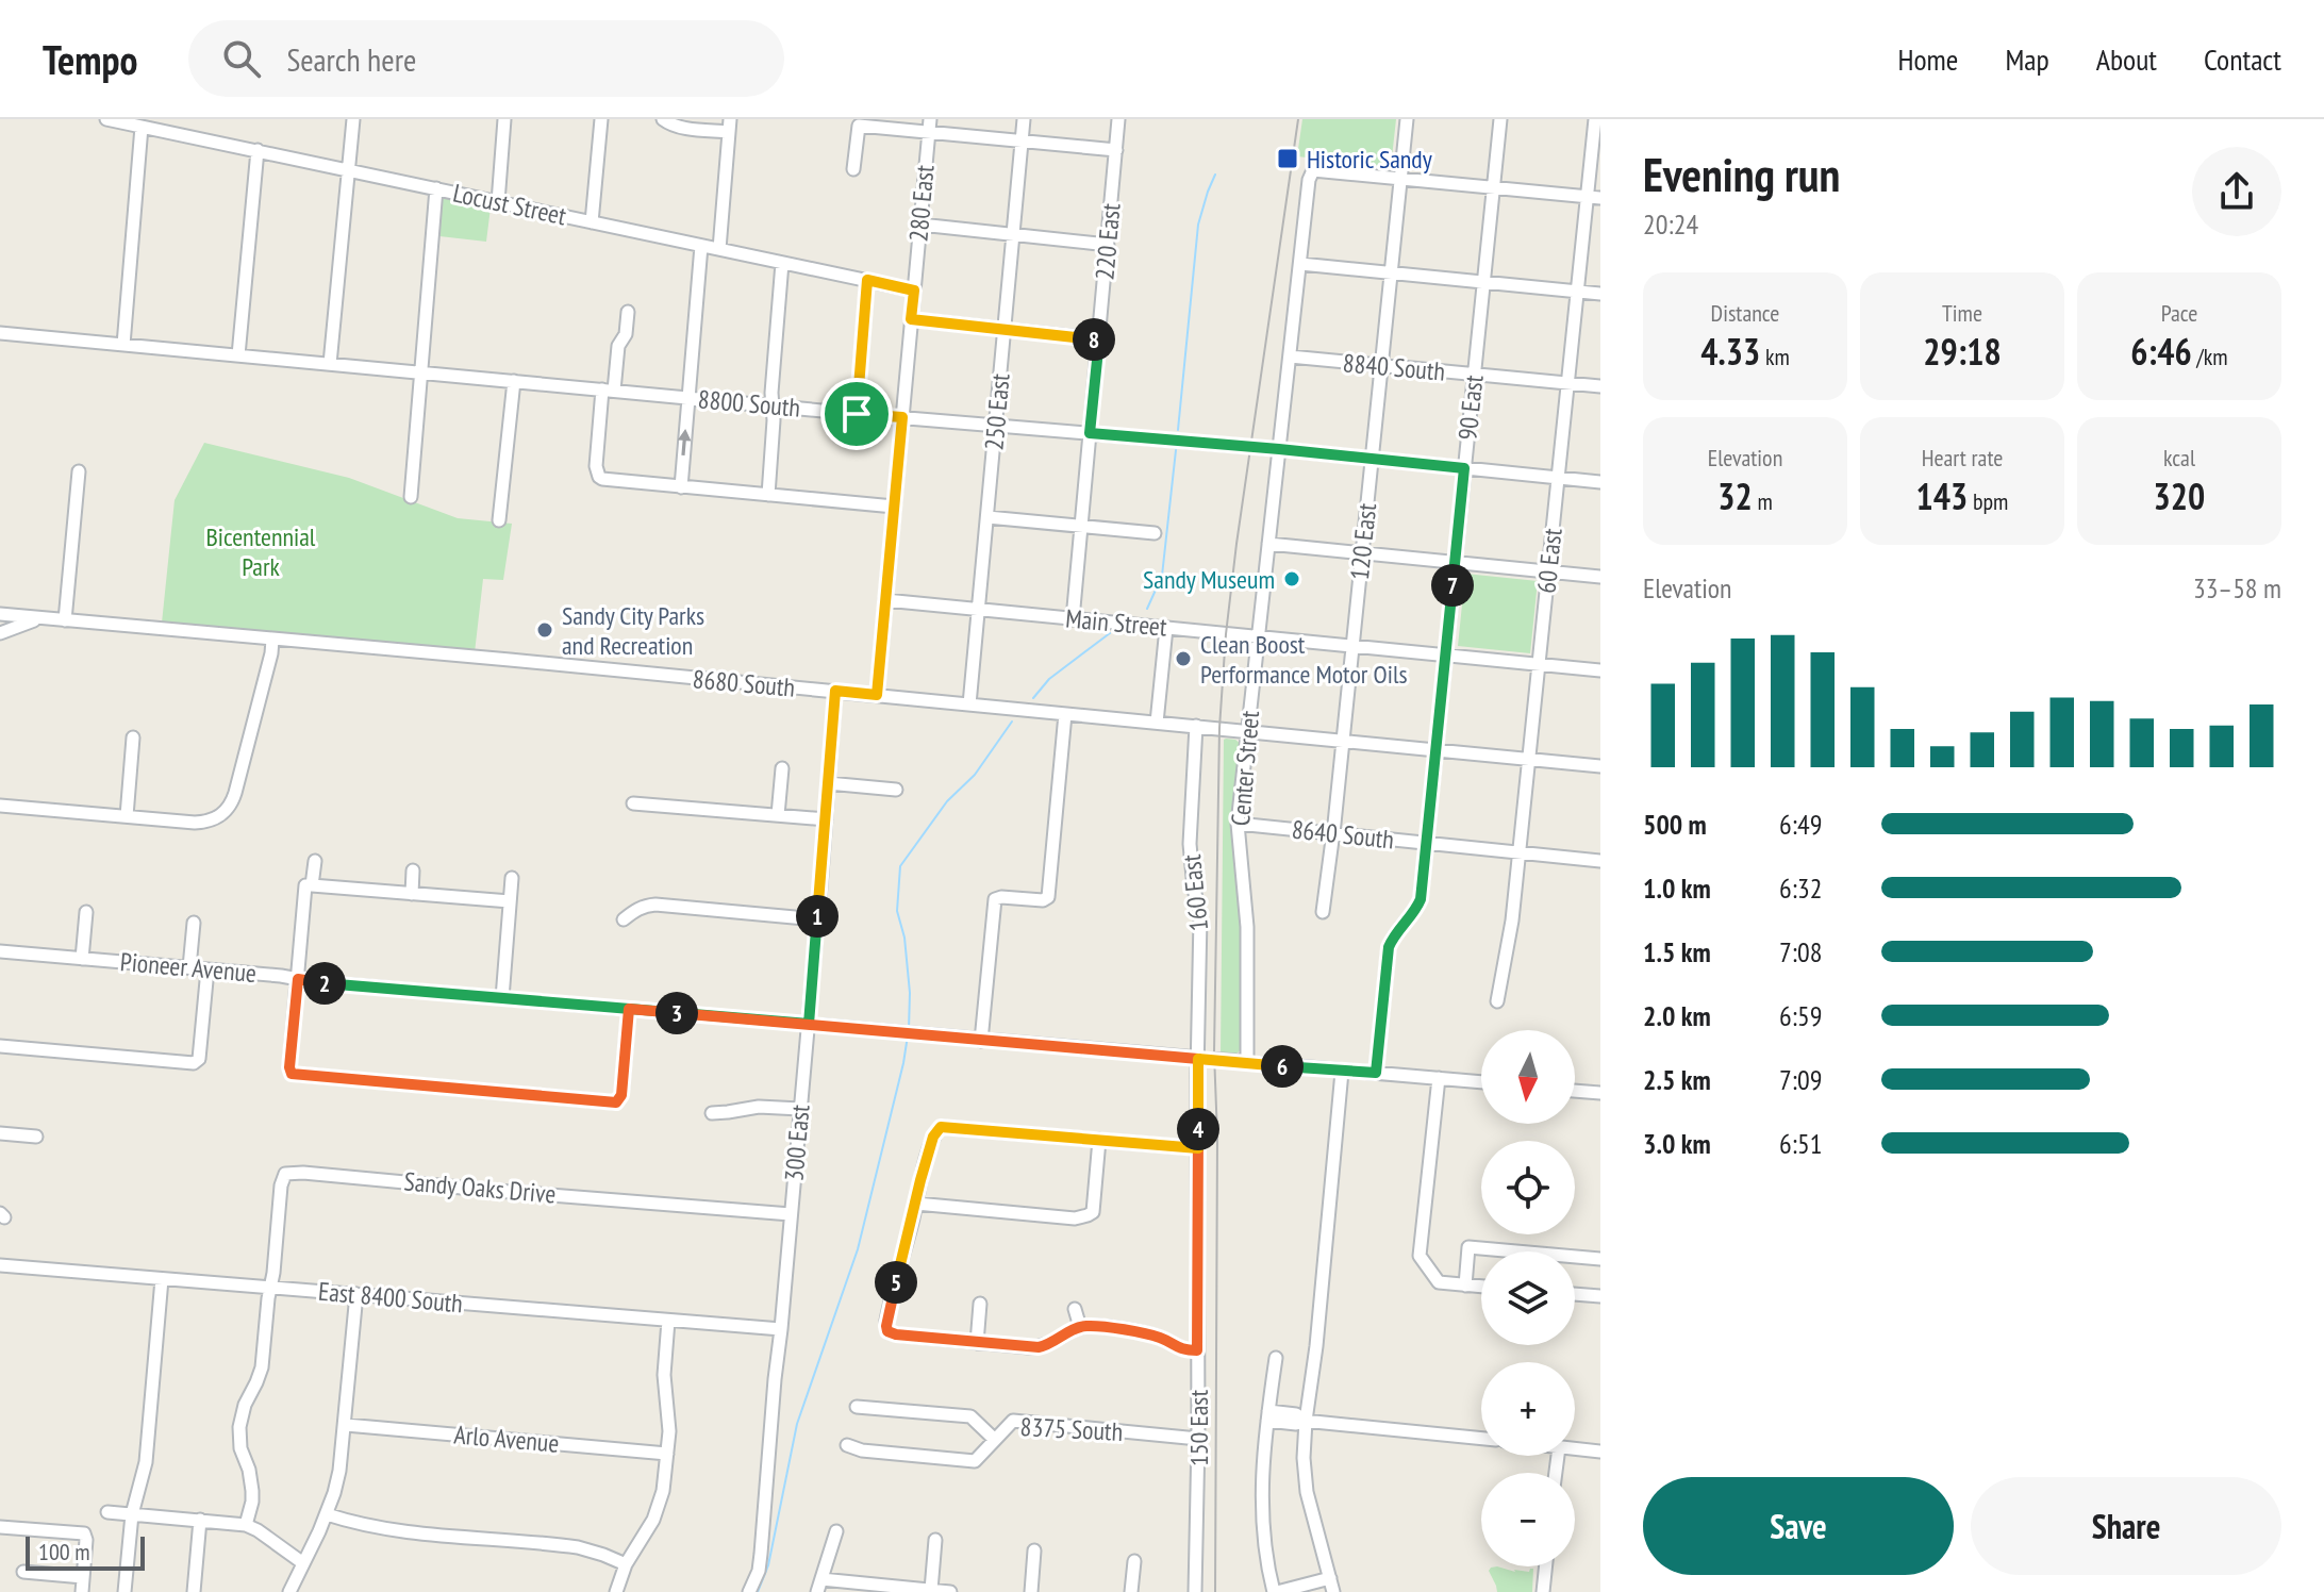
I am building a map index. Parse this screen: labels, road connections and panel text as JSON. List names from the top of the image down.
{
  "streets": {
    "street": [
      "280 East",
      "Locust Street",
      "220 East",
      "8840 South",
      "8800 South",
      "90 East",
      "250 East",
      "120 East",
      "60 East",
      "Main Street",
      "8680 South",
      "Center Street",
      "8640 South",
      "160 East",
      "Pioneer Avenue",
      "300 East",
      "Sandy Oaks Drive",
      "East 8400 South",
      "150 East",
      "8375 South",
      "Arlo Avenue"
    ]
  },
  "crossings": [
    ["280 East", "Locust Street"],
    ["280 East", "8800 South"],
    ["280 East", "Main Street"],
    ["280 East", "8680 South"],
    ["220 East", "8800 South"],
    ["220 East", "Main Street"],
    ["8840 South", "90 East"],
    ["8840 South", "120 East"],
    ["8840 South", "60 East"],
    ["8840 South", "Center Street"],
    ["8800 South", "90 East"],
    ["8800 South", "250 East"],
    ["8800 South", "120 East"],
    ["8800 South", "60 East"],
    ["8800 South", "Center Street"],
    ["90 East", "Main Street"],
    ["90 East", "8680 South"],
    ["90 East", "8640 South"],
    ["90 East", "Pioneer Avenue"],
    ["250 East", "Main Street"],
    ["250 East", "8680 South"],
    ["120 East", "Main Street"],
    ["120 East", "8680 South"],
    ["120 East", "Center Street"],
    ["120 East", "8640 South"],
    ["60 East", "Main Street"],
    ["60 East", "8680 South"],
    ["60 East", "8640 South"],
    ["Main Street", "Center Street"],
    ["8680 South", "Center Street"],
    ["8680 South", "160 East"],
    ["8680 South", "300 East"],
    ["Center Street", "8640 South"],
    ["Center Street", "Pioneer Avenue"],
    ["160 East", "Pioneer Avenue"],
    ["160 East", "150 East"],
    ["Pioneer Avenue", "300 East"],
    ["Pioneer Avenue", "150 East"],
    ["300 East", "Sandy Oaks Drive"],
    ["300 East", "East 8400 South"],
    ["Sandy Oaks Drive", "East 8400 South"],
    ["150 East", "8375 South"]
  ],
  "parks": ["Bicentennial Park"],
  "places": {
    "transit": ["Historic Sandy"],
    "other": ["Sandy Museum", "Sandy City Parks and Recreation", "Clean Boost Performance Motor Oils"]
  },
  "scale_bar": "100 m",
  "north": "bottom",
  "page": {
    "header": "Tempo",
    "search": "Search here",
    "nav": [
      "Home",
      "Map",
      "About",
      "Contact"
    ],
    "heading": ["Evening run", "20:24"],
    "stats": [
      ["Distance", "4.33 km"],
      ["Time", "29:18"],
      ["Pace", "6:46 /km"],
      ["Elevation", "32 m"],
      ["Heart rate", "143 bpm"],
      ["kcal", "320"]
    ],
    "pins": [
      "8",
      "7",
      "1",
      "2",
      "3",
      "6",
      "4",
      "5"
    ],
    "chart": ["Elevation", "33–58 m"],
    "list": [
      {
        "name": "500 m",
        "note": "6:49"
      },
      {
        "name": "1.0 km",
        "note": "6:32"
      },
      {
        "name": "1.5 km",
        "note": "7:08"
      },
      {
        "name": "2.0 km",
        "note": "6:59"
      },
      {
        "name": "2.5 km",
        "note": "7:09"
      },
      {
        "name": "3.0 km",
        "note": "6:51"
      }
    ],
    "map_buttons": ["+", "−"],
    "buttons": ["Save", "Share"],
    "scale": "100 m"
  }
}
